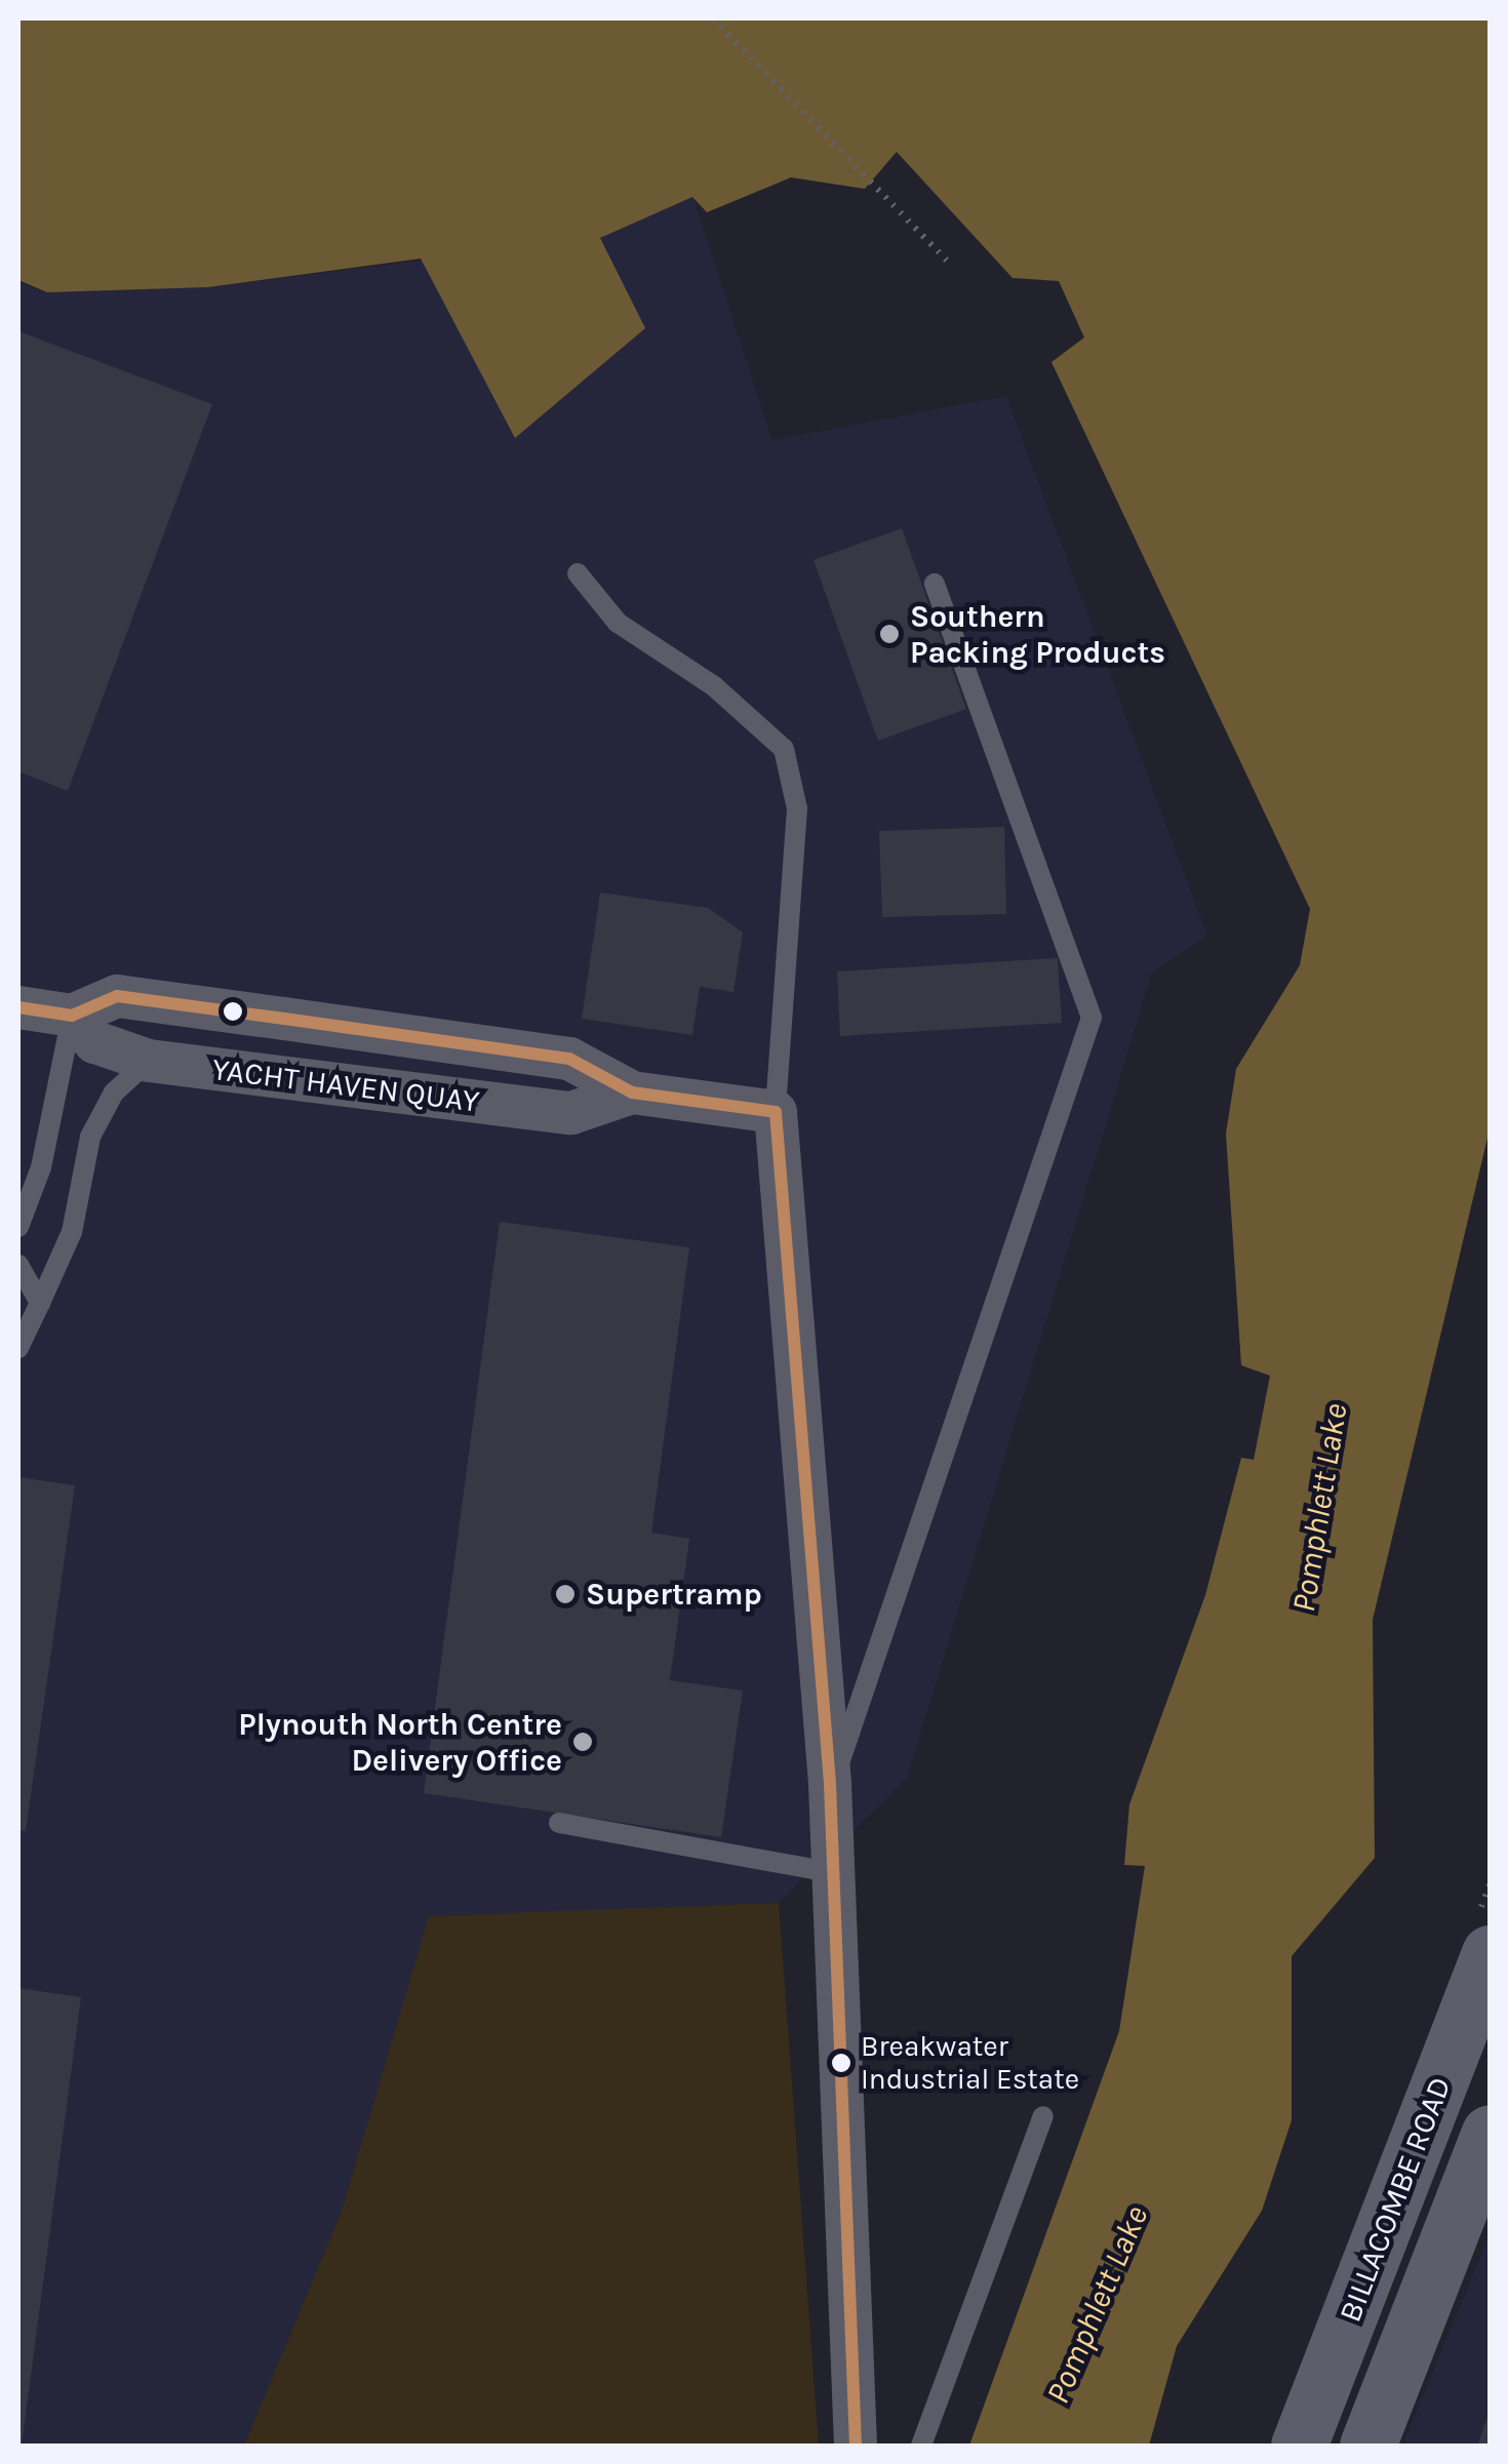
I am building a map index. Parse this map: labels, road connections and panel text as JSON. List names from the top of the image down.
{
  "streets": {
    "main road": ["BILLACOMBE ROAD"],
    "street": ["YACHT HAVEN QUAY"]
  },
  "water": ["Pomphlett Lake"],
  "places": [
    "Southern Packing Products",
    "Supertramp",
    "Plynouth North Centre Delivery Office",
    "Breakwater Industrial Estate"
  ]
}
